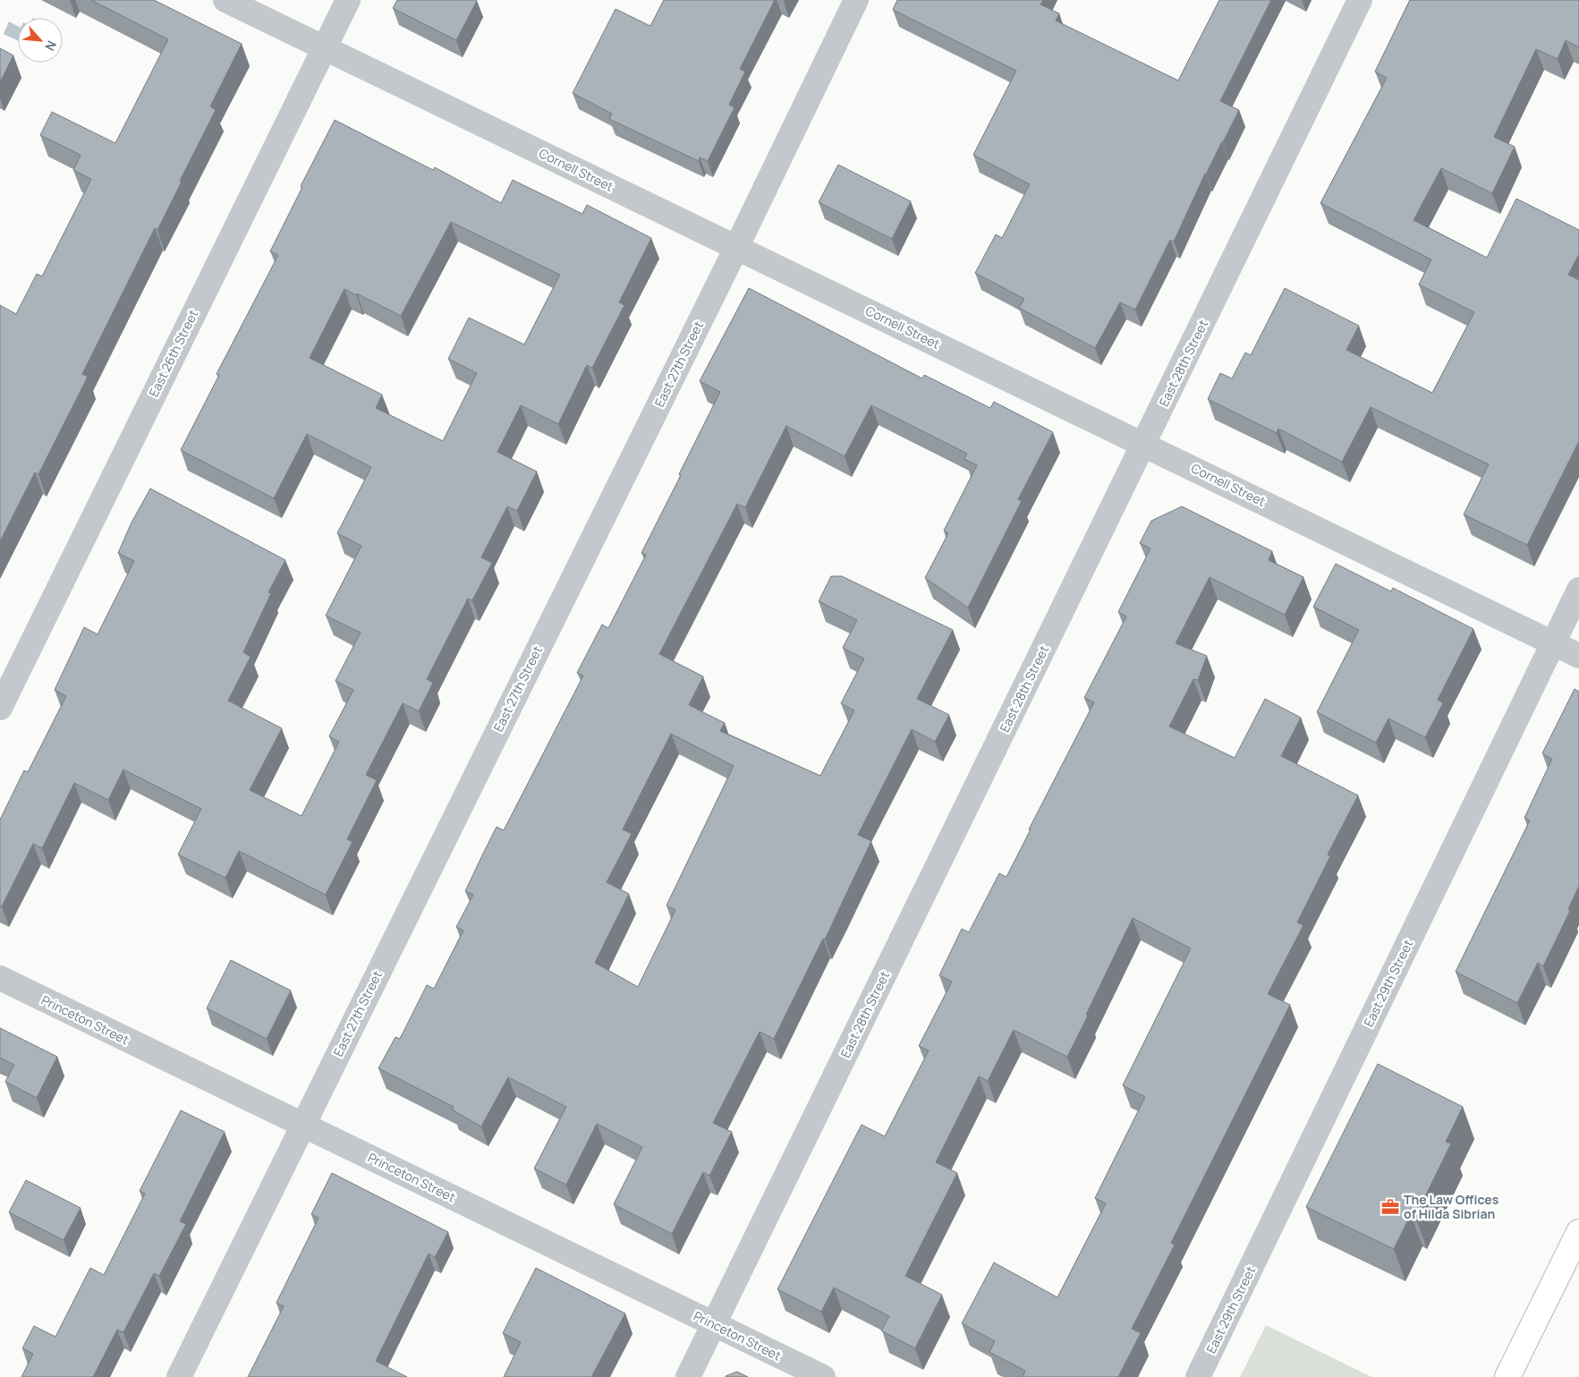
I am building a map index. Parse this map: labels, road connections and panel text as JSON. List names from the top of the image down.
{
  "streets": {
    "street": [
      "Cornell Street",
      "East 26th Street",
      "East 28th Street",
      "East 27th Street",
      "East 29th Street",
      "Princeton Street"
    ]
  },
  "crossings": [
    ["Cornell Street", "East 26th Street"],
    ["Cornell Street", "East 28th Street"],
    ["Cornell Street", "East 27th Street"],
    ["Cornell Street", "East 29th Street"],
    ["East 28th Street", "Princeton Street"],
    ["East 27th Street", "Princeton Street"]
  ],
  "places": {
    "office": ["The Law Offices of Hilda Sibrian"]
  },
  "north": "bottom right"
}
